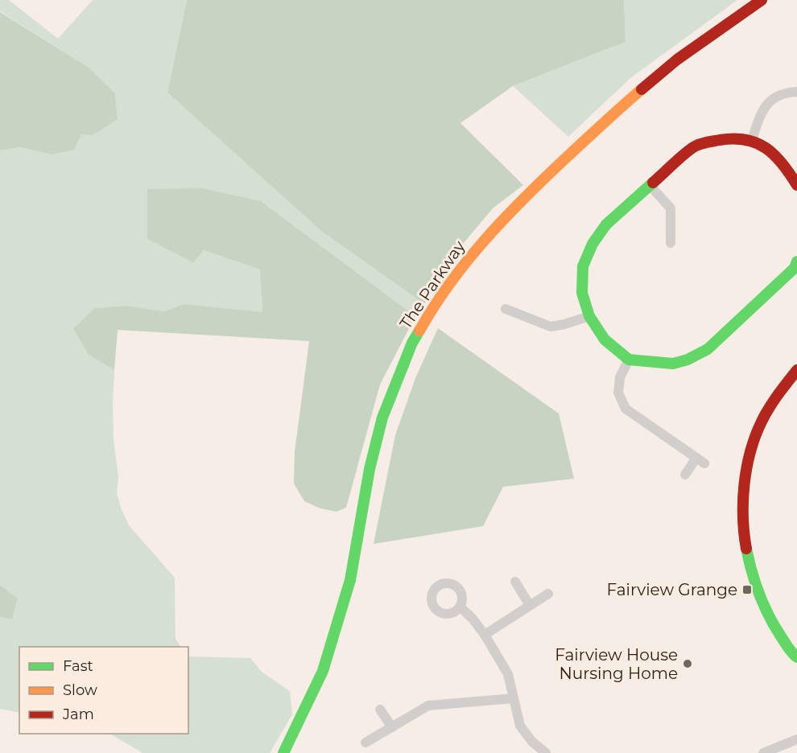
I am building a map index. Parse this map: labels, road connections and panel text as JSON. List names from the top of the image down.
{
  "streets": {
    "main road": ["The Parkway"]
  },
  "places": {
    "transit": ["Fairview Grange"],
    "other": ["Fairview House Nursing Home"]
  },
  "legend": ["Fast", "Slow", "Jam"]
}
